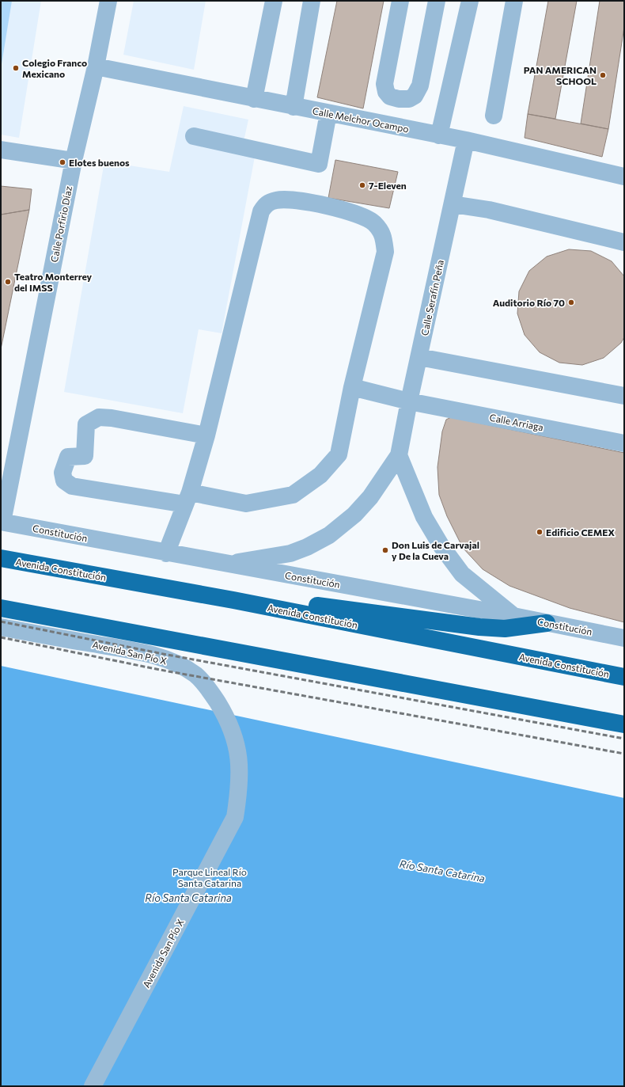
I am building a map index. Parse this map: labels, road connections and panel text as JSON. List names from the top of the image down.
{
  "streets": {
    "highway": ["Avenida Constitución"],
    "street": [
      "Calle Melchor Ocampo",
      "Calle Porfirio Díaz",
      "Calle Serafín Peña",
      "Calle Arriaga",
      "Constitución",
      "Avenida San Pío X"
    ]
  },
  "crossings": [
    ["Calle Melchor Ocampo", "Calle Porfirio Díaz"],
    ["Calle Melchor Ocampo", "Calle Serafín Peña"],
    ["Calle Porfirio Díaz", "Constitución"],
    ["Calle Serafín Peña", "Calle Arriaga"],
    ["Calle Serafín Peña", "Constitución"]
  ],
  "water": ["Río Santa Catarina"],
  "parks": ["Parque Lineal Río Santa Catarina"],
  "places": [
    "Colegio Franco Mexicano",
    "PAN AMERICAN SCHOOL",
    "Elotes buenos",
    "7-Eleven",
    "Teatro Monterrey del IMSS",
    "Auditorio Río 70",
    "Edificio CEMEX",
    "Don Luis de Carvajal y De la Cueva"
  ]
}
